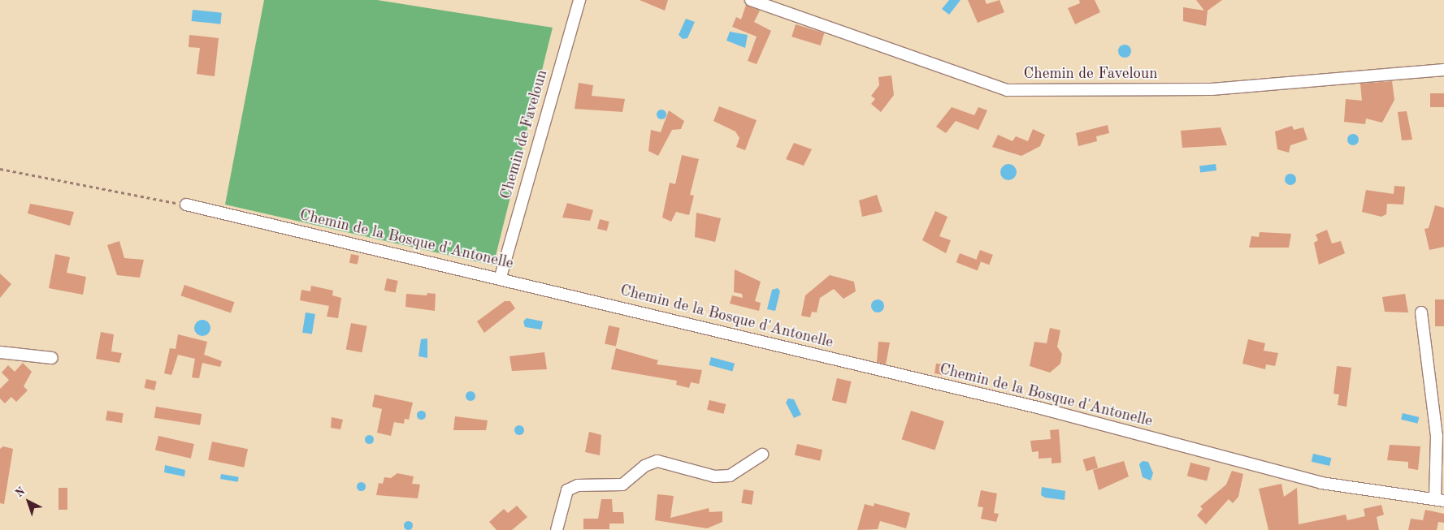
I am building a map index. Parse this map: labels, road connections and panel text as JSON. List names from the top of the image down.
{
  "streets": {
    "street": ["Chemin de Faveloun", "Chemin de la Bosque d'Antonelle"]
  },
  "crossings": [
    ["Chemin de Faveloun", "Chemin de la Bosque d'Antonelle"]
  ],
  "north": "top left"
}
